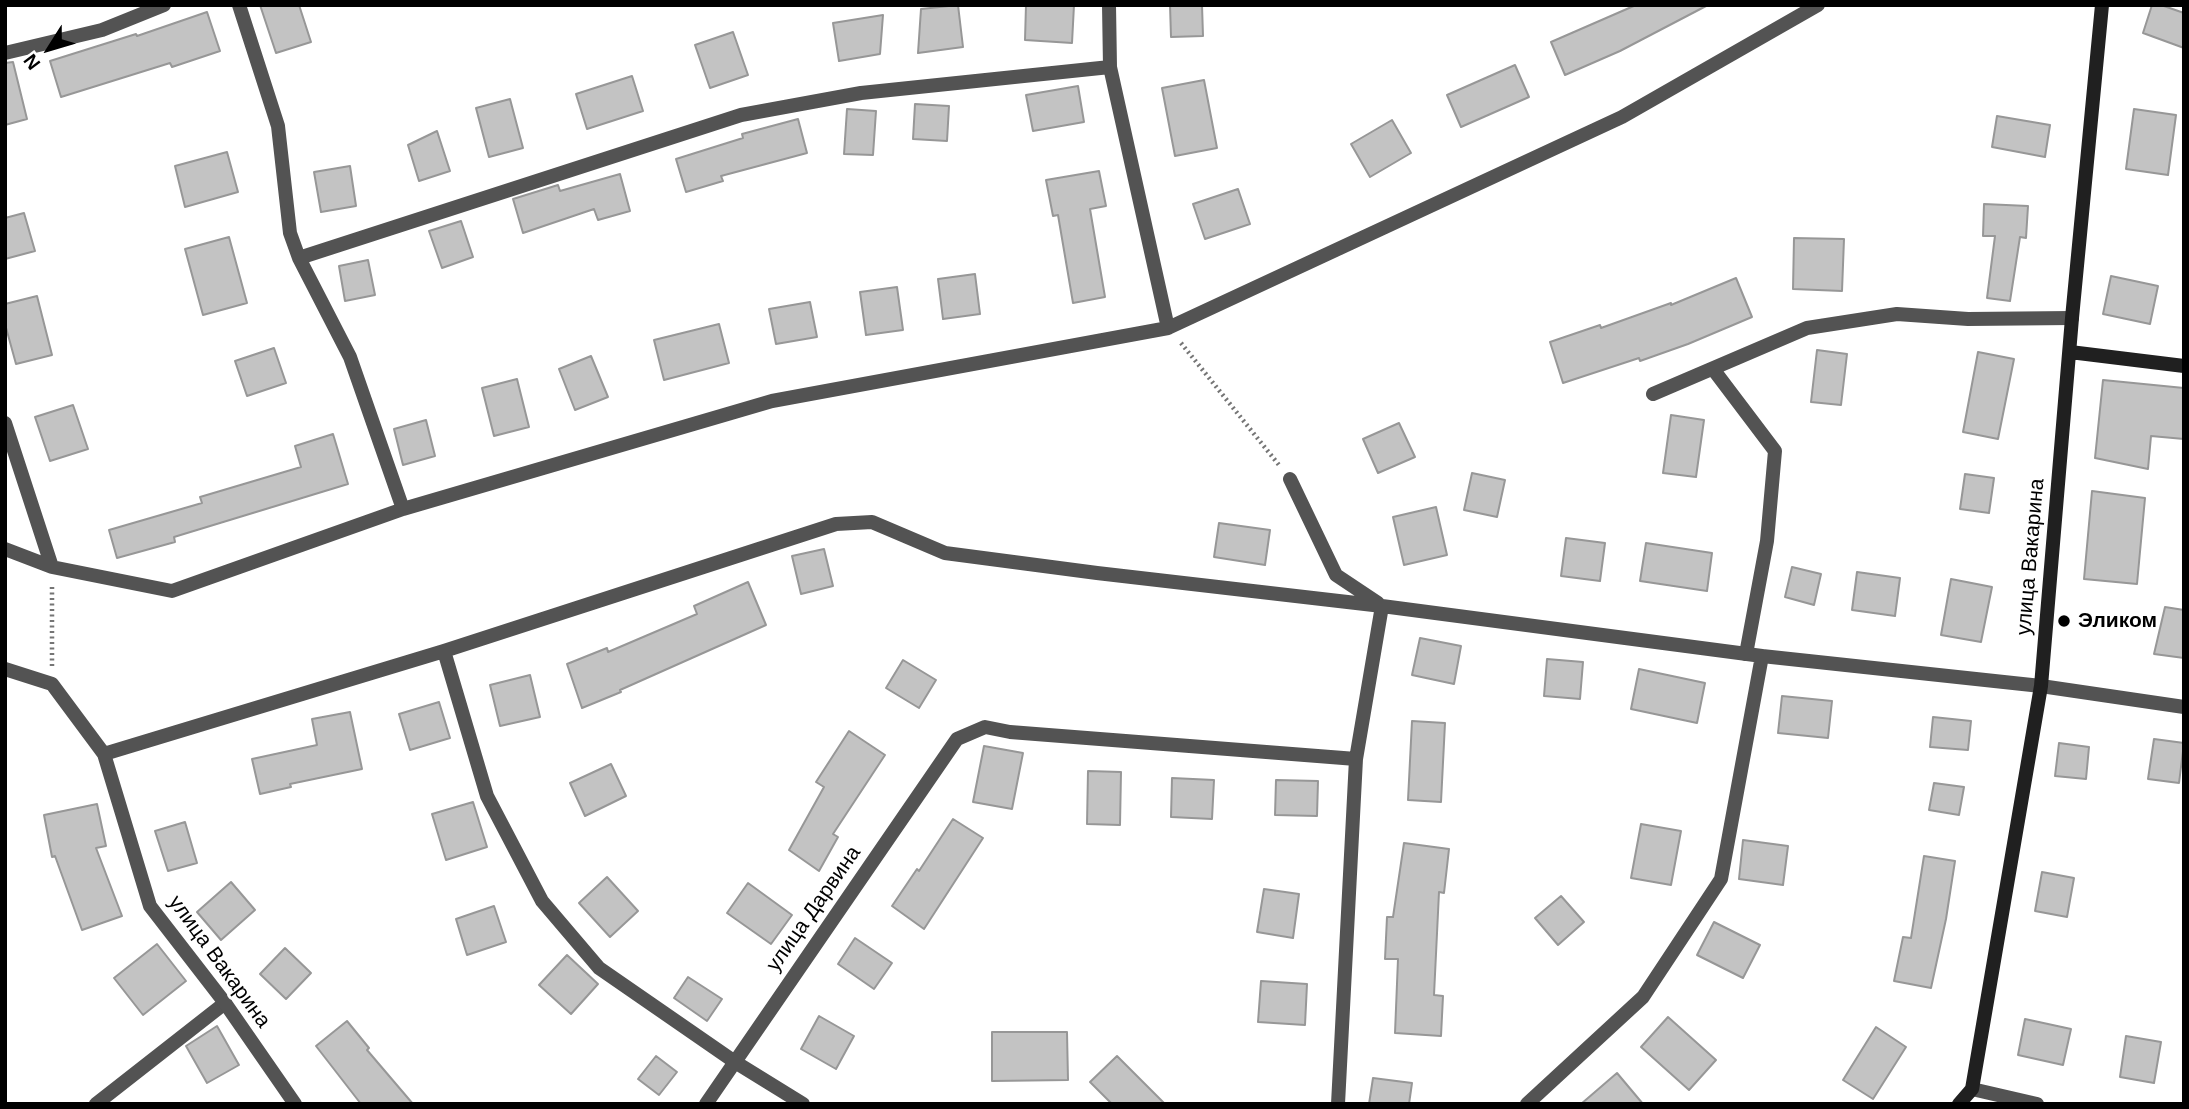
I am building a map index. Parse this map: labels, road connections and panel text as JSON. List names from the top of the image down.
{
  "streets": {
    "street": ["улица Вакарина", "улица Дарвина"]
  },
  "places": ["Эликом"],
  "north": "bottom left"
}
